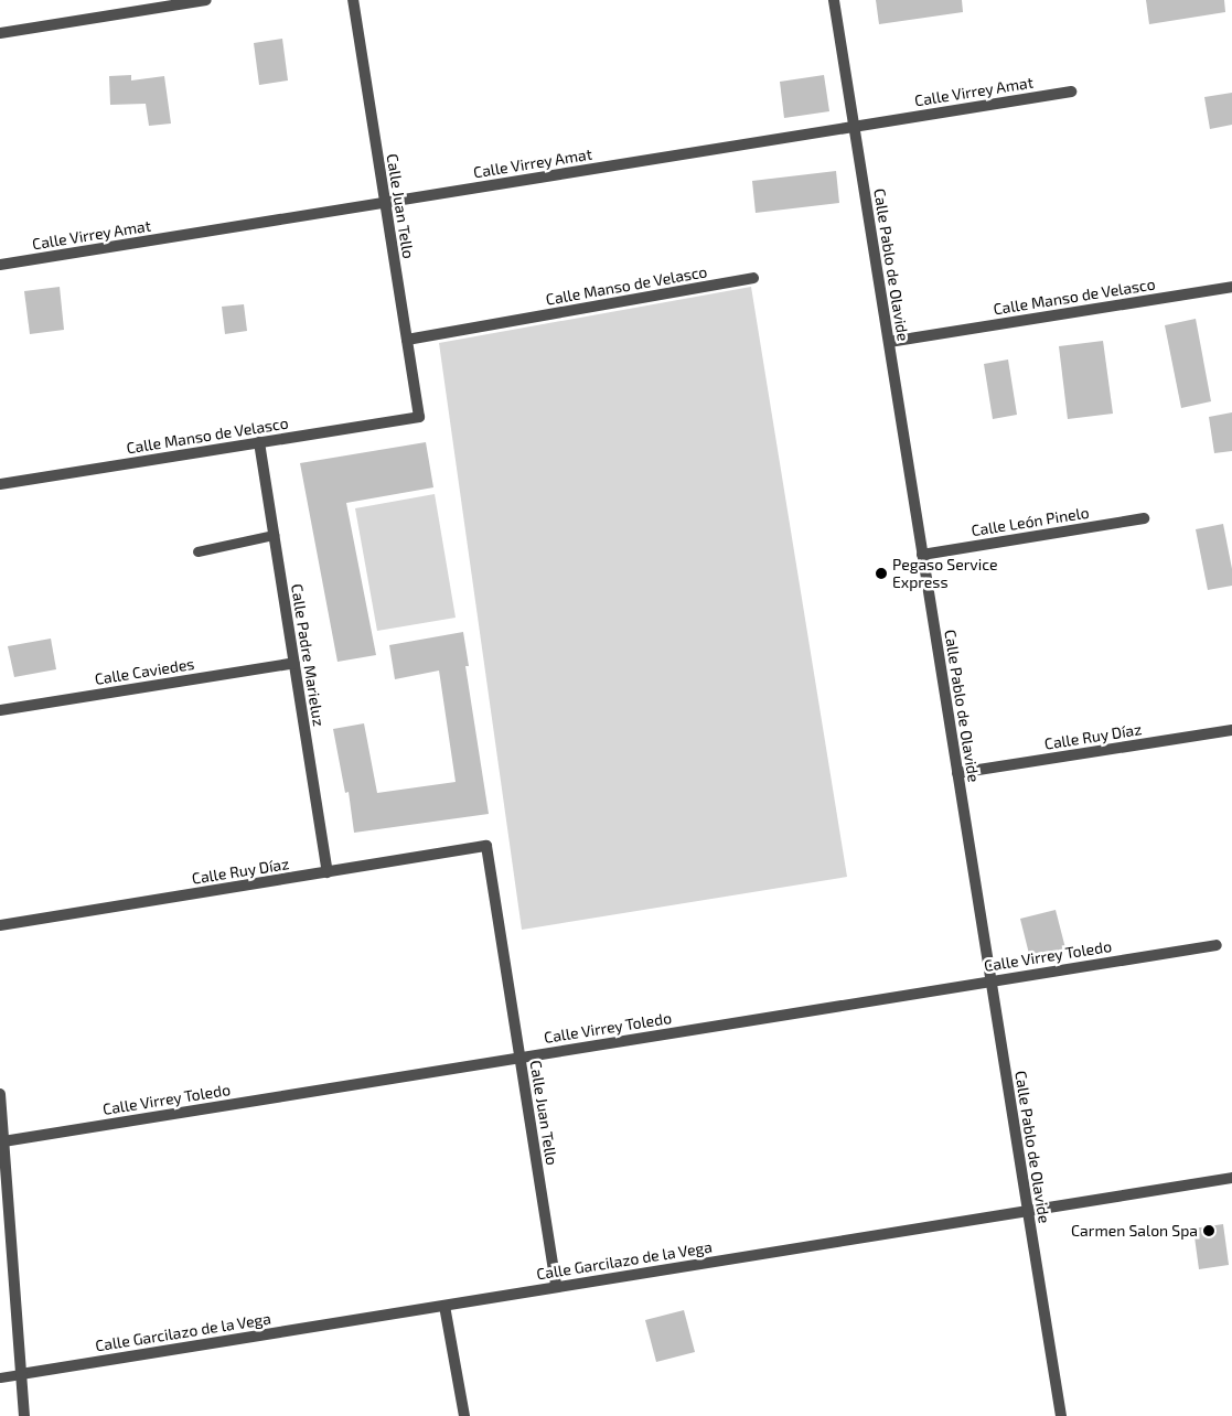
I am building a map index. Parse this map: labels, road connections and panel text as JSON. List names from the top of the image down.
{
  "streets": {
    "street": [
      "Calle Virrey Amat",
      "Calle Juan Tello",
      "Calle Pablo de Olavide",
      "Calle Manso de Velasco",
      "Calle León Pinelo",
      "Calle Padre Marieluz",
      "Calle Caviedes",
      "Calle Ruy Díaz",
      "Calle Virrey Toledo",
      "Calle Garcilazo de la Vega"
    ]
  },
  "crossings": [
    ["Calle Virrey Amat", "Calle Juan Tello"],
    ["Calle Virrey Amat", "Calle Pablo de Olavide"],
    ["Calle Juan Tello", "Calle Manso de Velasco"],
    ["Calle Juan Tello", "Calle Ruy Díaz"],
    ["Calle Juan Tello", "Calle Virrey Toledo"],
    ["Calle Juan Tello", "Calle Garcilazo de la Vega"],
    ["Calle Pablo de Olavide", "Calle Manso de Velasco"],
    ["Calle Pablo de Olavide", "Calle León Pinelo"],
    ["Calle Pablo de Olavide", "Calle Ruy Díaz"],
    ["Calle Pablo de Olavide", "Calle Virrey Toledo"],
    ["Calle Pablo de Olavide", "Calle Garcilazo de la Vega"],
    ["Calle Manso de Velasco", "Calle Padre Marieluz"],
    ["Calle Padre Marieluz", "Calle Caviedes"],
    ["Calle Padre Marieluz", "Calle Ruy Díaz"]
  ],
  "places": ["Pegaso Service Express", "Carmen Salon Spa"]
}
